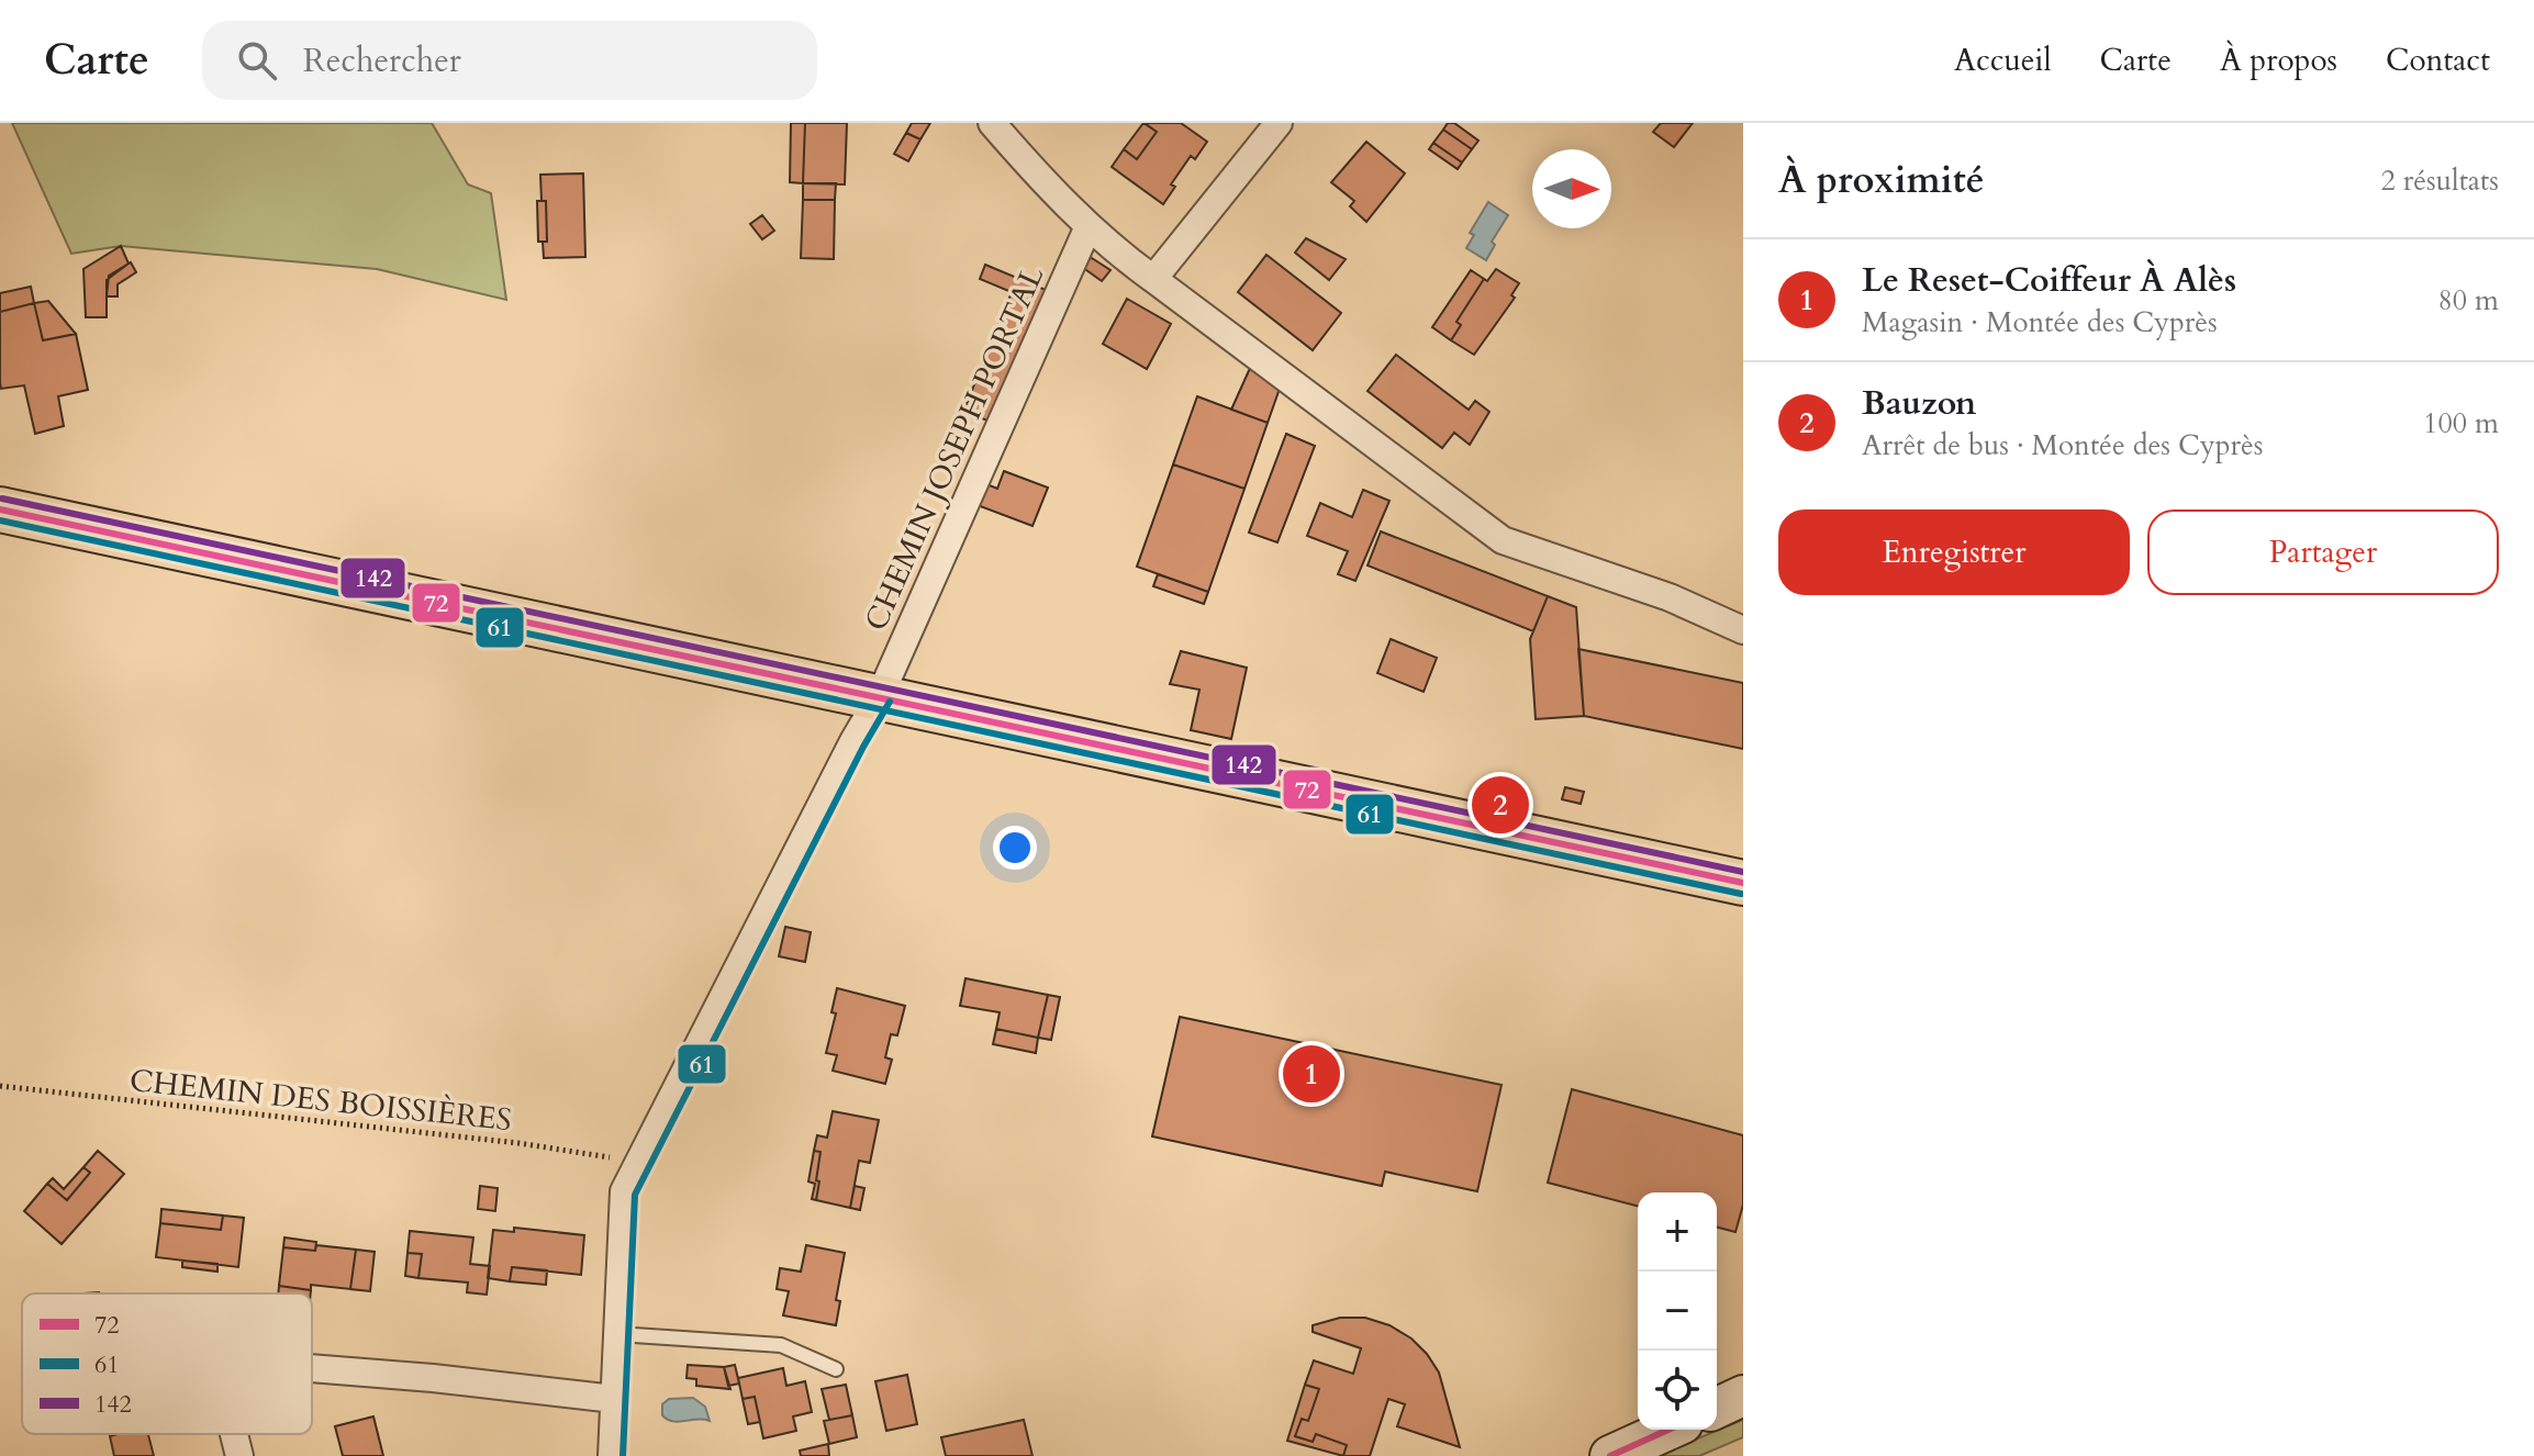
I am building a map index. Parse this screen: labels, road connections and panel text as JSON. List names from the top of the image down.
{
  "streets": {
    "street": ["CHEMIN JOSEPH PORTAL"],
    "path": ["CHEMIN DES BOISSIÈRES"]
  },
  "crossings": [
    ["CHEMIN JOSEPH PORTAL", "CHEMIN DES BOISSIÈRES"]
  ],
  "lines": ["transit line 142", "transit line 72", "transit line 61"],
  "legend": ["72", "61", "142"],
  "north": "right",
  "page": {
    "header": "Carte",
    "search": "Rechercher",
    "nav": [
      "Accueil",
      "Carte",
      "À propos",
      "Contact"
    ],
    "heading": ["À proximité", "2 résultats"],
    "list": [
      {
        "mark": "1",
        "name": "Le Reset-Coiffeur À Alès",
        "note": "Magasin · Montée des Cyprès",
        "value": "80 m"
      },
      {
        "mark": "2",
        "name": "Bauzon",
        "note": "Arrêt de bus · Montée des Cyprès",
        "value": "100 m"
      }
    ],
    "buttons": ["Enregistrer", "Partager"],
    "pins": ["2", "1"],
    "map_buttons": ["+", "−"]
  }
}
